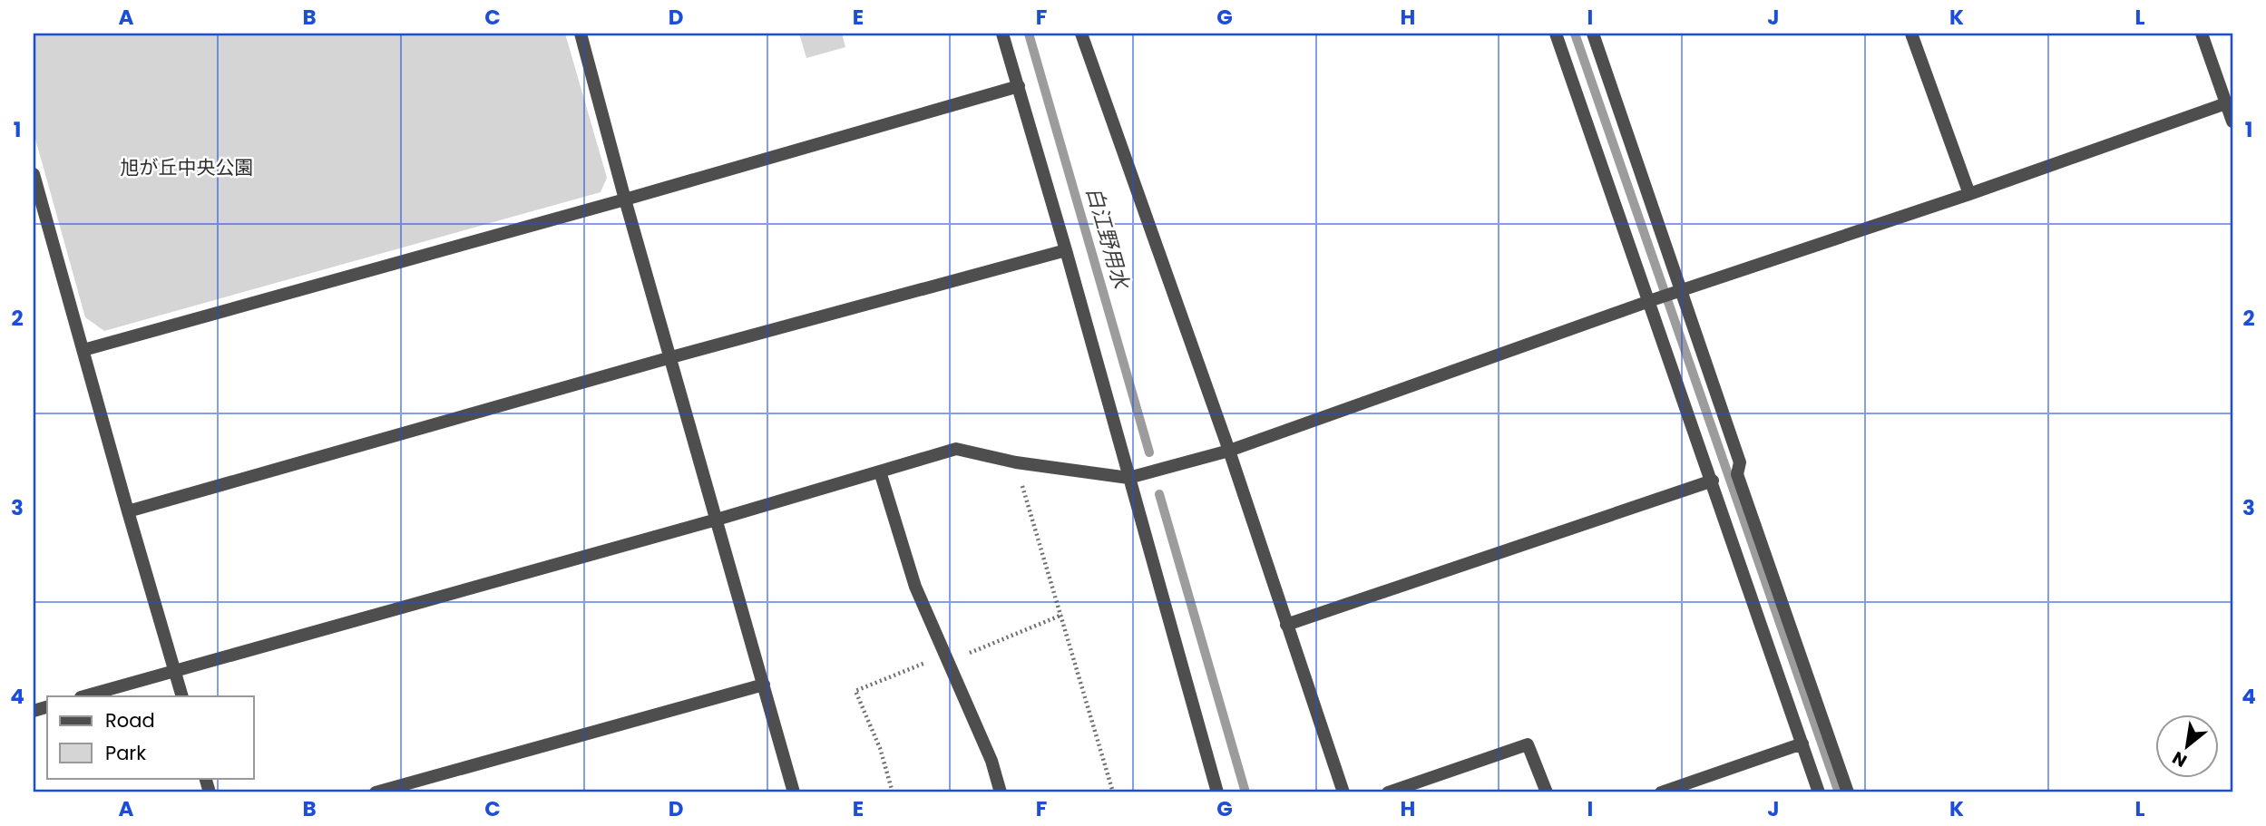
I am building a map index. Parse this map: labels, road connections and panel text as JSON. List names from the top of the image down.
{
  "water": ["白江野用水"],
  "parks": ["旭が丘中央公園"],
  "legend": ["Road", "Park"],
  "north": "bottom left",
  "grid": {
    "columns": [
      "A",
      "B",
      "C",
      "D",
      "E",
      "F",
      "G",
      "H",
      "I",
      "J",
      "K",
      "L"
    ],
    "rows": [
      "1",
      "2",
      "3",
      "4"
    ]
  }
}
